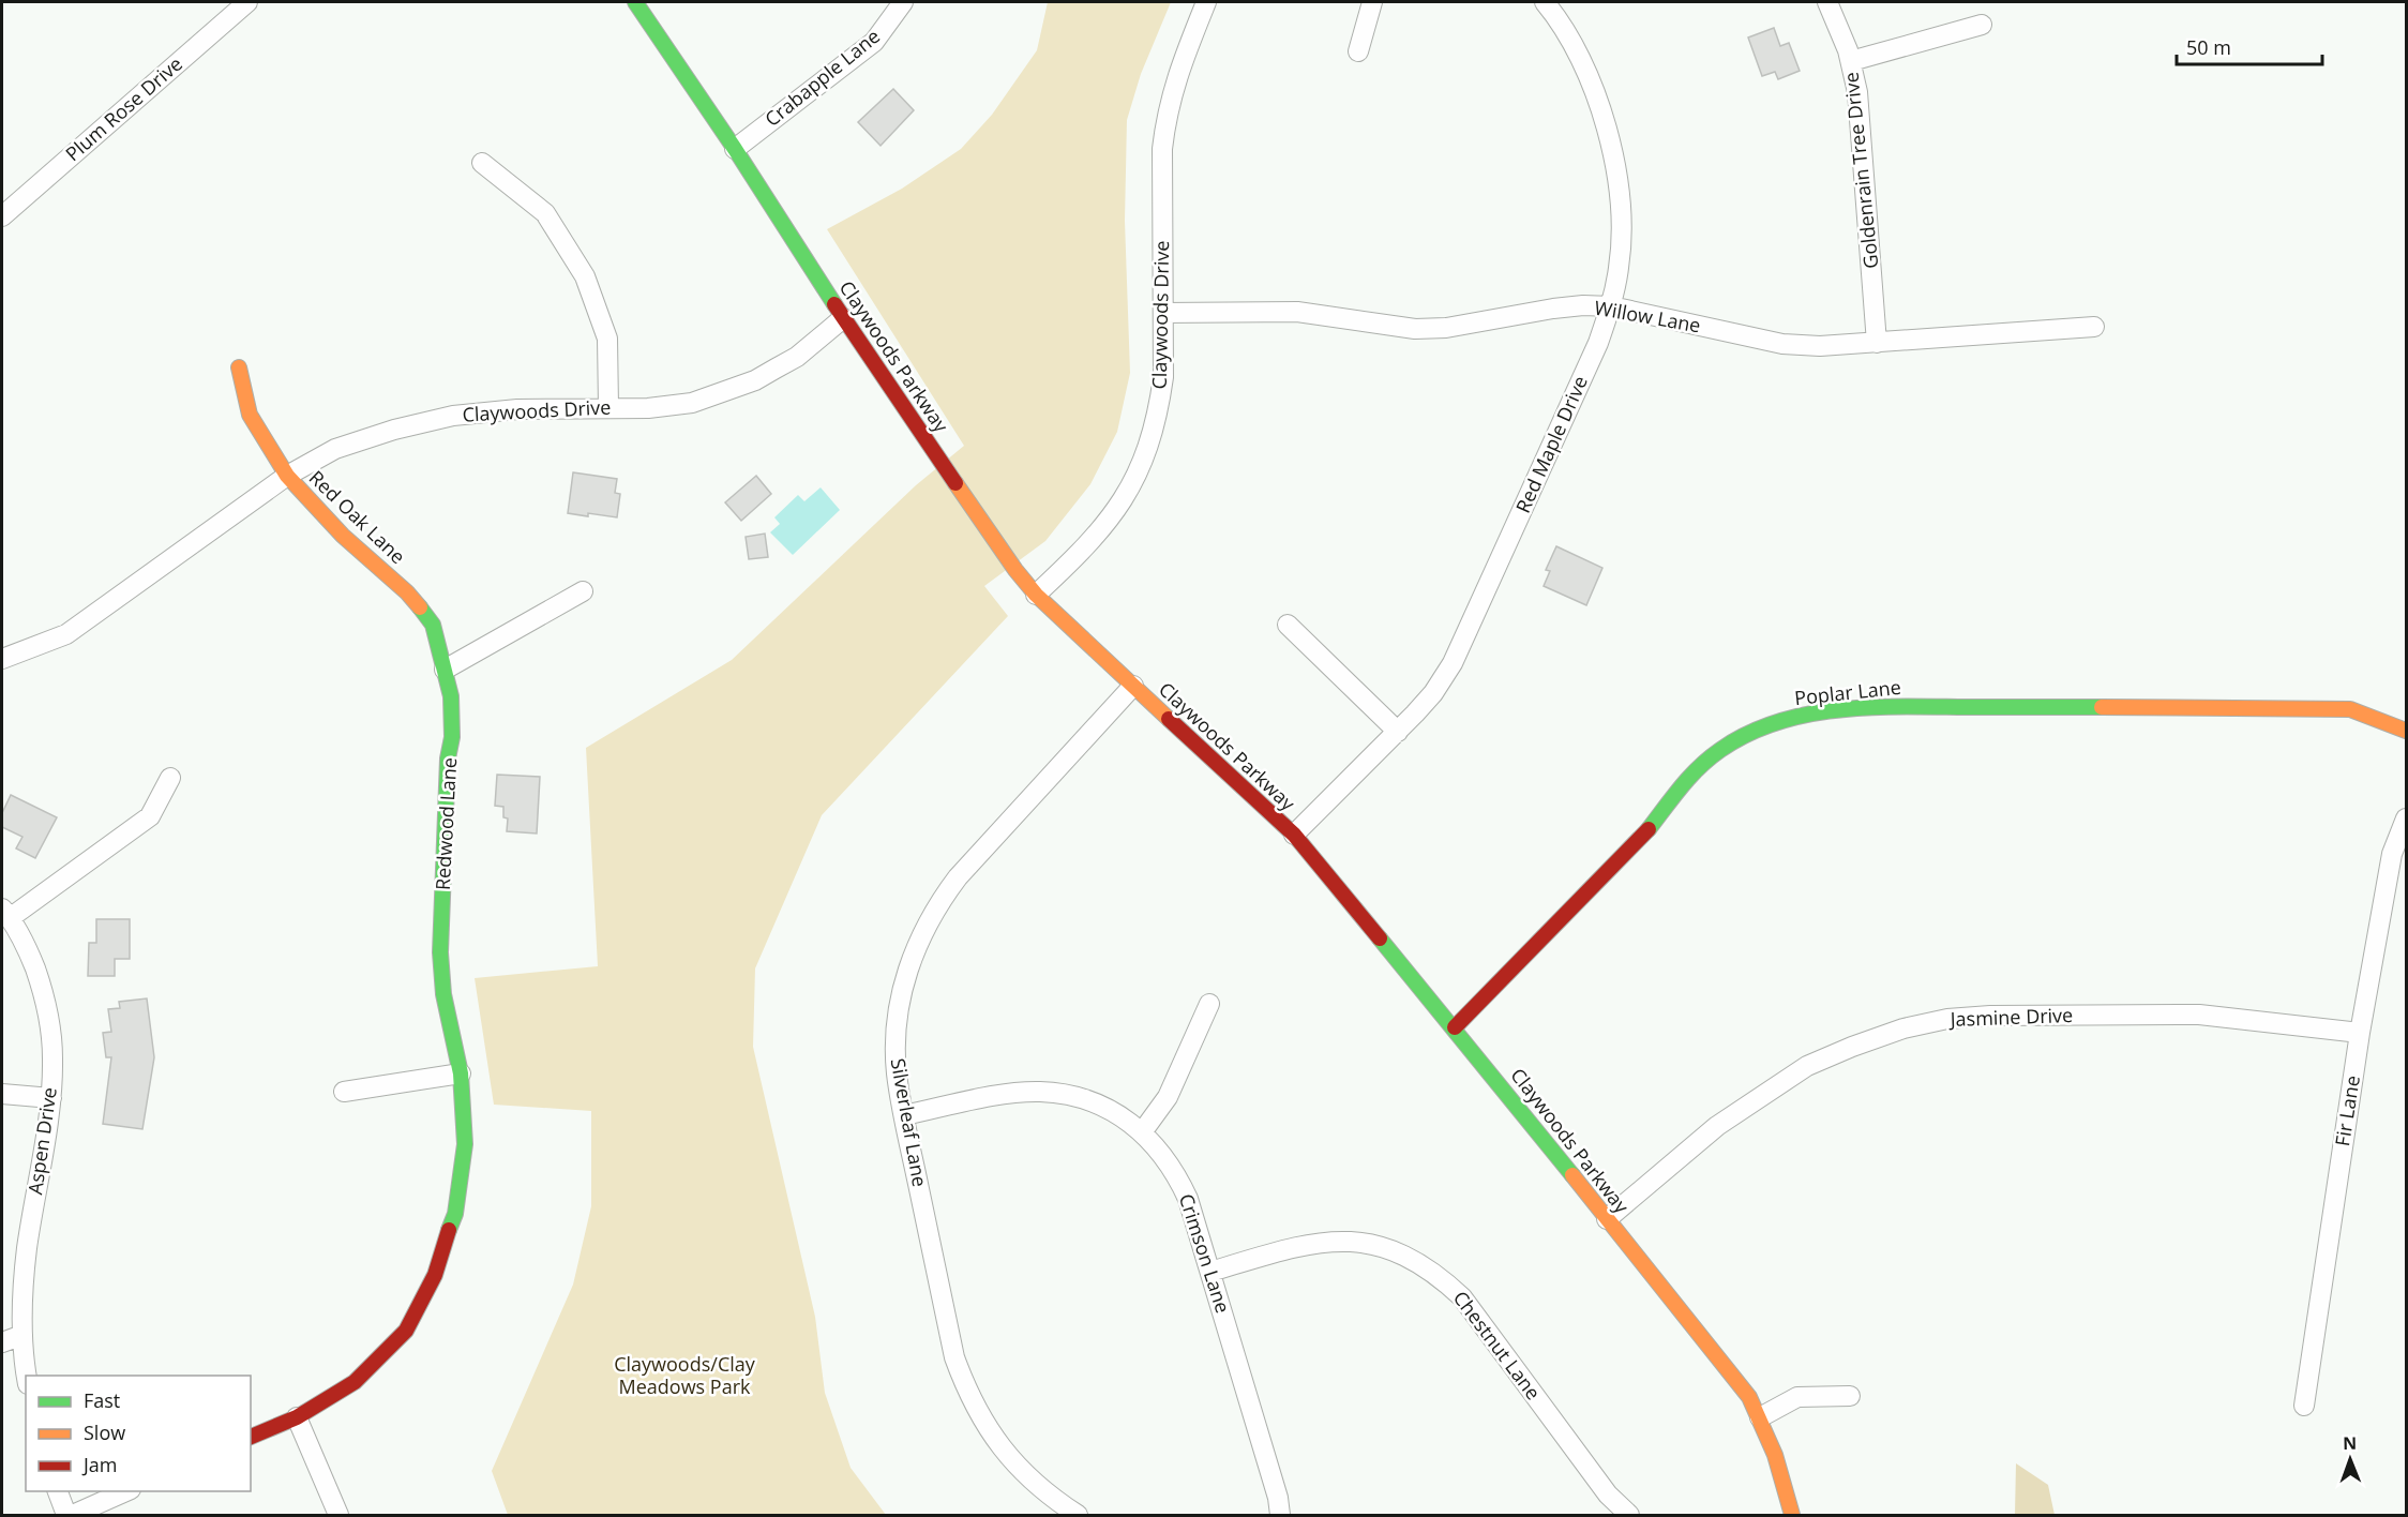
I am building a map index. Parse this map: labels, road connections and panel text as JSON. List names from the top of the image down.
{
  "streets": {
    "street": [
      "Crabapple Lane",
      "Plum Rose Drive",
      "Goldenrain Tree Drive",
      "Claywoods Drive",
      "Willow Lane",
      "Claywoods Parkway",
      "Red Maple Drive",
      "Red Oak Lane",
      "Poplar Lane",
      "Redwood Lane",
      "Jasmine Drive",
      "Fir Lane",
      "Silverleaf Lane",
      "Aspen Drive",
      "Crimson Lane",
      "Chestnut Lane"
    ]
  },
  "crossings": [
    ["Crabapple Lane", "Claywoods Parkway"],
    ["Goldenrain Tree Drive", "Willow Lane"],
    ["Claywoods Drive", "Willow Lane"],
    ["Claywoods Drive", "Claywoods Parkway"],
    ["Claywoods Drive", "Red Oak Lane"],
    ["Willow Lane", "Red Maple Drive"],
    ["Claywoods Parkway", "Red Maple Drive"],
    ["Claywoods Parkway", "Poplar Lane"],
    ["Claywoods Parkway", "Jasmine Drive"],
    ["Claywoods Parkway", "Silverleaf Lane"],
    ["Red Oak Lane", "Redwood Lane"],
    ["Jasmine Drive", "Fir Lane"],
    ["Silverleaf Lane", "Crimson Lane"],
    ["Crimson Lane", "Chestnut Lane"]
  ],
  "parks": ["Claywoods/Clay Meadows Park"],
  "legend": ["Fast", "Slow", "Jam"],
  "scale_bar": "50 m",
  "north": "top"
}
